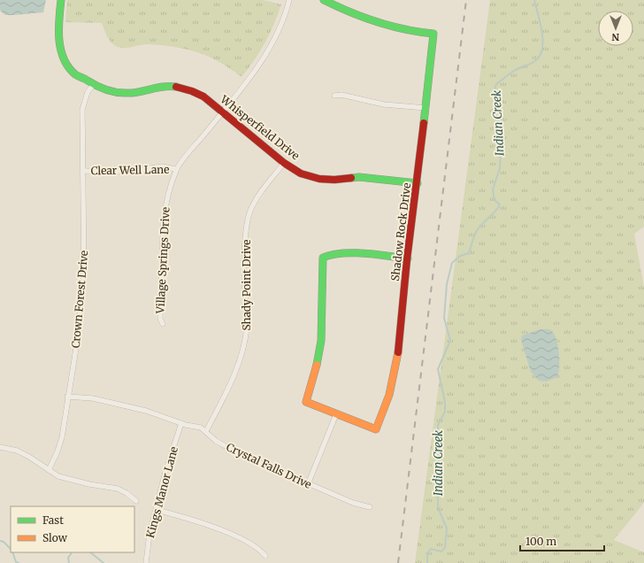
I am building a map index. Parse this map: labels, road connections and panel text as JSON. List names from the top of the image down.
{
  "streets": {
    "street": [
      "Whisperfield Drive",
      "Clear Well Lane",
      "Shadow Rock Drive",
      "Village Springs Drive",
      "Shady Point Drive",
      "Crown Forest Drive",
      "Crystal Falls Drive",
      "Kings Manor Lane"
    ]
  },
  "crossings": [
    ["Whisperfield Drive", "Shadow Rock Drive"],
    ["Whisperfield Drive", "Village Springs Drive"],
    ["Whisperfield Drive", "Shady Point Drive"],
    ["Whisperfield Drive", "Crown Forest Drive"],
    ["Clear Well Lane", "Village Springs Drive"],
    ["Clear Well Lane", "Crown Forest Drive"],
    ["Shady Point Drive", "Crystal Falls Drive"],
    ["Crown Forest Drive", "Crystal Falls Drive"],
    ["Crystal Falls Drive", "Kings Manor Lane"]
  ],
  "water": ["Indian Creek"],
  "legend": ["Fast", "Slow"],
  "scale_bar": "100 m",
  "north": "bottom"
}
